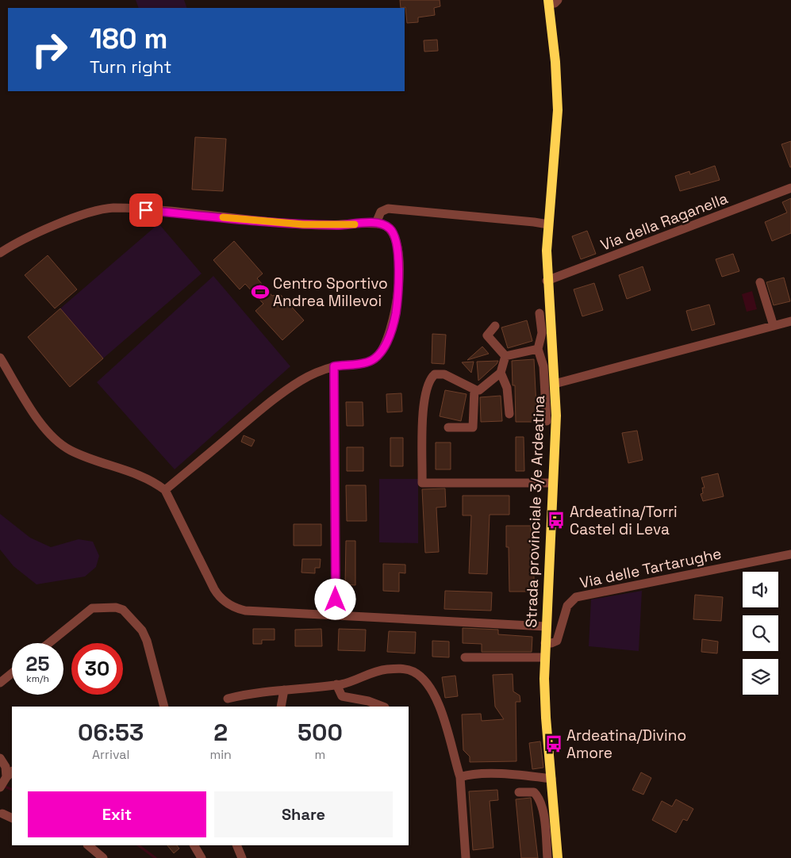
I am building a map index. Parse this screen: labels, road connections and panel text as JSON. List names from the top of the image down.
{
  "streets": {
    "main road": ["Strada provinciale 3/e Ardeatina"],
    "street": ["Via della Raganella", "Via delle Tartarughe"]
  },
  "crossings": [
    ["Via della Raganella", "Strada provinciale 3/e Ardeatina"],
    ["Strada provinciale 3/e Ardeatina", "Via delle Tartarughe"]
  ],
  "places": {
    "sports": ["Centro Sportivo Andrea Millevoi"],
    "bus stop": ["Ardeatina/Torri Castel di Leva", "Ardeatina/Divino Amore"]
  },
  "page": {
    "turn": ["180 m", "Turn right"],
    "speed": "25 km/h",
    "limit": "30",
    "eta": [
      "06:53",
      "Arrival",
      "2",
      "min",
      "500",
      "m"
    ],
    "buttons": ["Exit", "Share"]
  }
}
